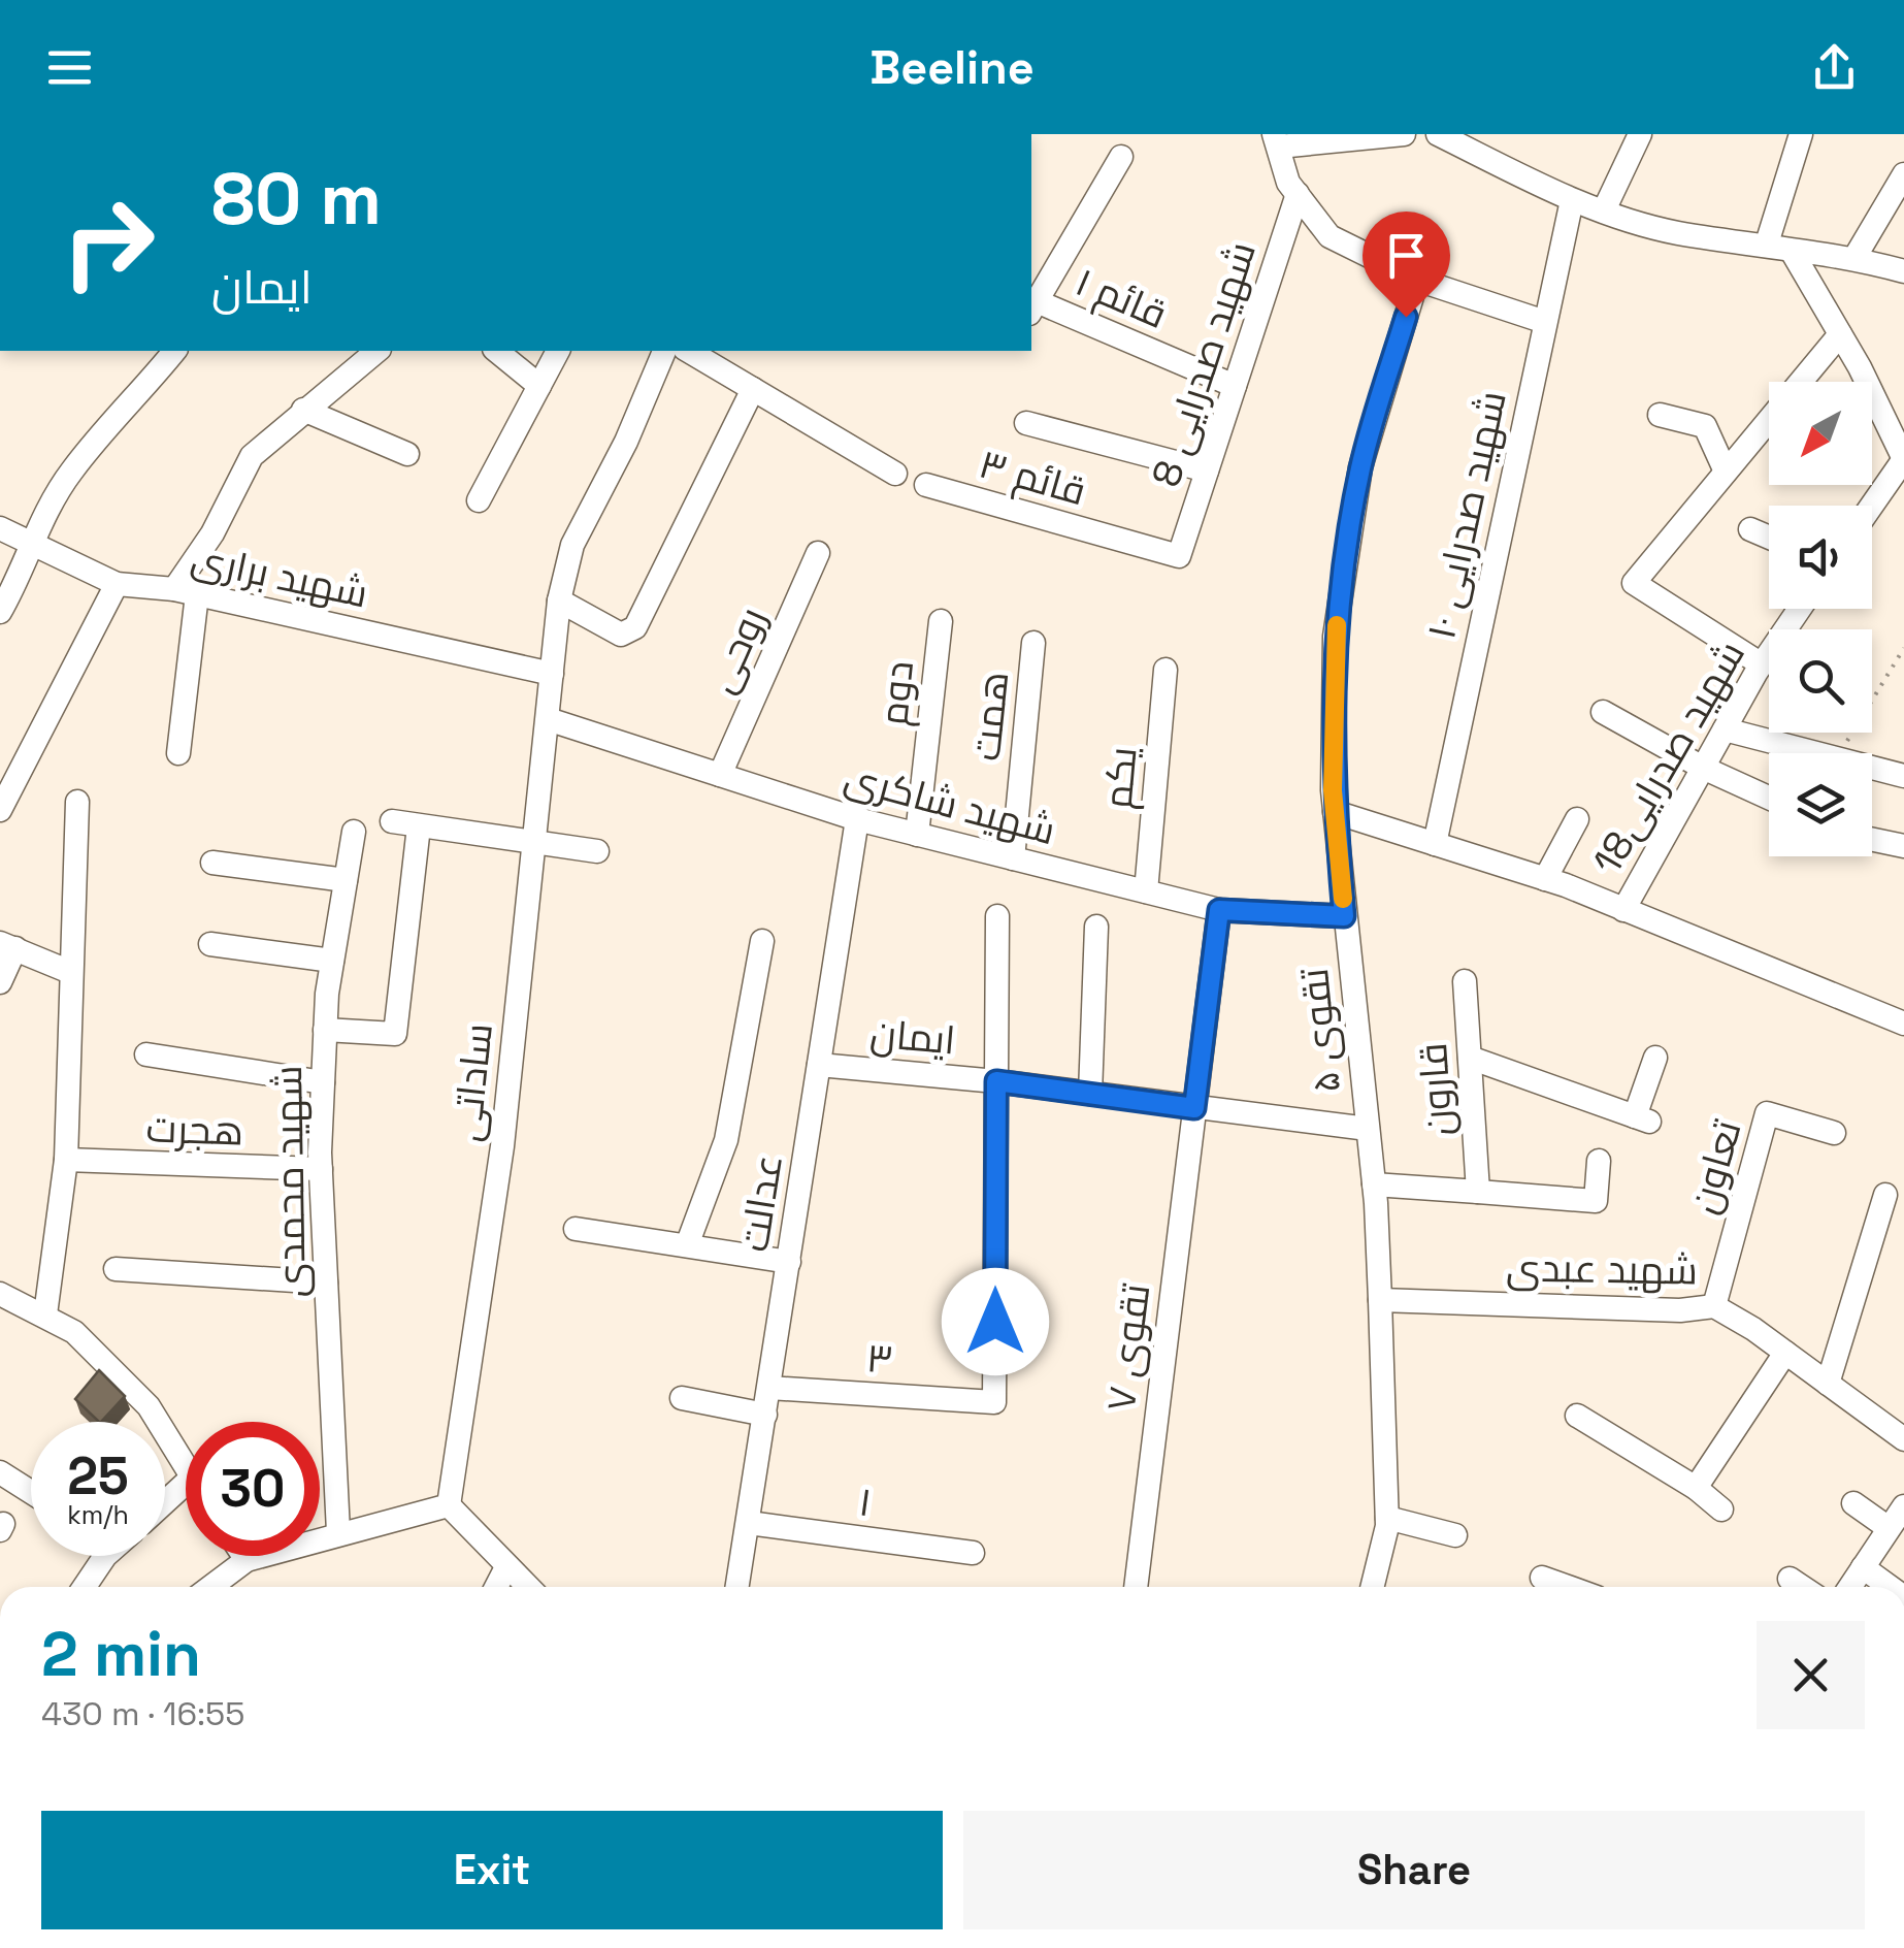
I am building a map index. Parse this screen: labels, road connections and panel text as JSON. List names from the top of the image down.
{
  "streets": {
    "street": [
      "قائم ۱",
      "شهید صدرایی 8",
      "قائم ۳",
      "شهید صدرایی ۱۰",
      "شهید براری",
      "روحی",
      "دوم",
      "همت",
      "شهید صدرایی18",
      "یکم",
      "شهید شاکری",
      "تقوی ۵",
      "ایمان",
      "ساداتی",
      "قارون",
      "هجرت",
      "تعاون",
      "شهید محمدی",
      "عدالت",
      "شهید عبدی",
      "تقوی ۷",
      "۳",
      "۱"
    ]
  },
  "crossings": [
    ["قائم ۱", "شهید صدرایی 8"],
    ["شهید صدرایی 8", "قائم ۳"],
    ["شهید براری", "ساداتی"],
    ["روحی", "شهید شاکری"],
    ["دوم", "شهید شاکری"],
    ["همت", "شهید شاکری"],
    ["یکم", "شهید شاکری"],
    ["شهید شاکری", "تقوی ۵"],
    ["شهید شاکری", "ساداتی"],
    ["شهید شاکری", "عدالت"],
    ["شهید شاکری", "تقوی ۷"],
    ["تقوی ۵", "ایمان"],
    ["تقوی ۵", "قارون"],
    ["تقوی ۵", "شهید عبدی"],
    ["ایمان", "عدالت"],
    ["ایمان", "تقوی ۷"],
    ["ایمان", "۳"],
    ["هجرت", "شهید محمدی"],
    ["تعاون", "شهید عبدی"],
    ["عدالت", "۳"],
    ["عدالت", "۱"]
  ],
  "north": "bottom left",
  "page": {
    "header": "Beeline",
    "turn": ["80 m", "ایمان"],
    "speed": "25 km/h",
    "limit": "30",
    "heading": ["2 min", "430 m · 16:55"],
    "buttons": ["Exit", "Share"]
  }
}
